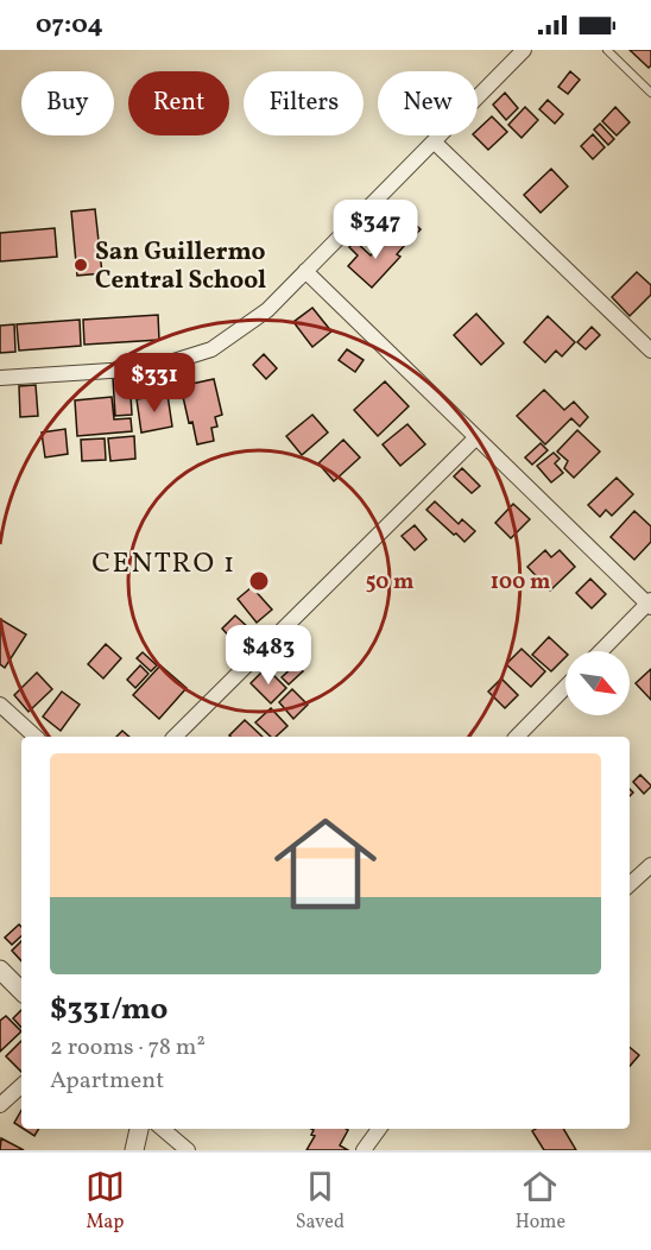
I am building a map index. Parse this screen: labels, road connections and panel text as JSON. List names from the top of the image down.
{
  "districts": ["CENTRO 1"],
  "places": ["San Guillermo Central School"],
  "north": "bottom right",
  "page": {
    "status": "07:04",
    "chip": [
      "Buy",
      "Rent",
      "Filters",
      "New"
    ],
    "price": ["$347", "$331", "$483"],
    "list": [
      {
        "name": "$331/mo",
        "note": "2 rooms · 78 m² · Apartment"
      }
    ],
    "tabs": ["Map", "Saved", "Home"]
  },
  "rings": ["50 m", "100 m"]
}
